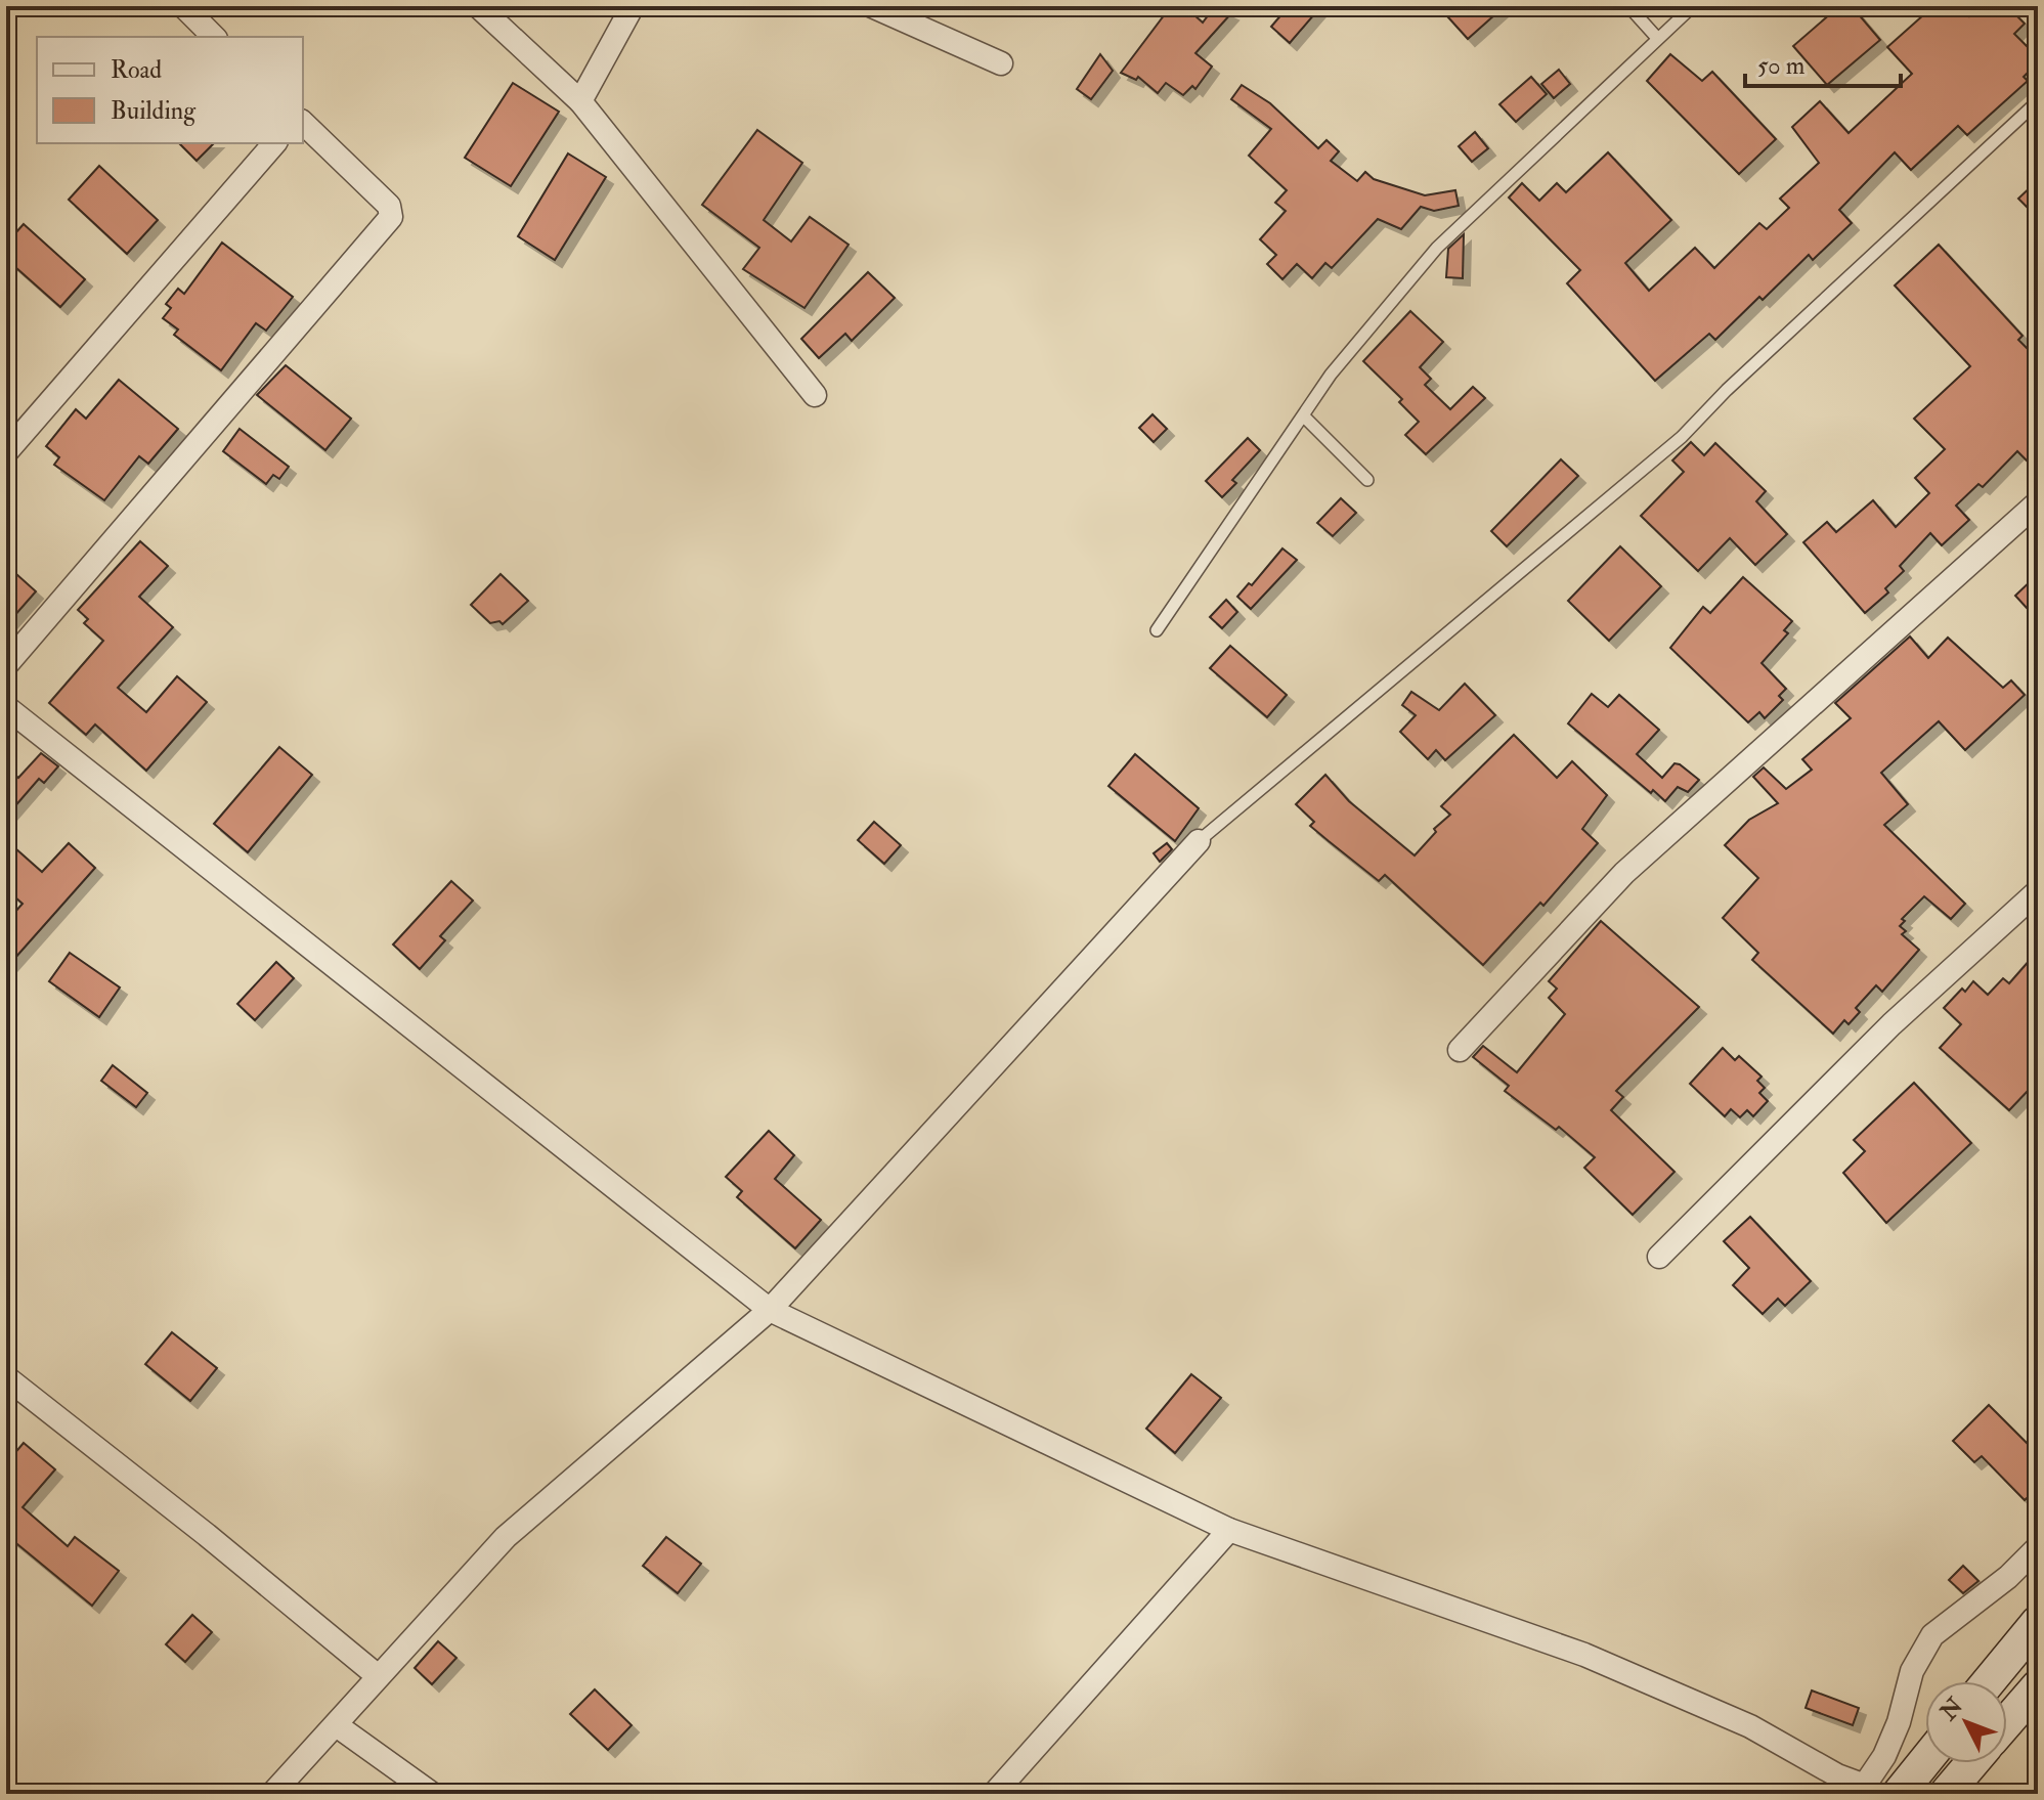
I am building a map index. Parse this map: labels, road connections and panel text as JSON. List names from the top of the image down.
{
  "legend": ["Road", "Building"],
  "scale_bar": "50 m",
  "north": "top left"
}
